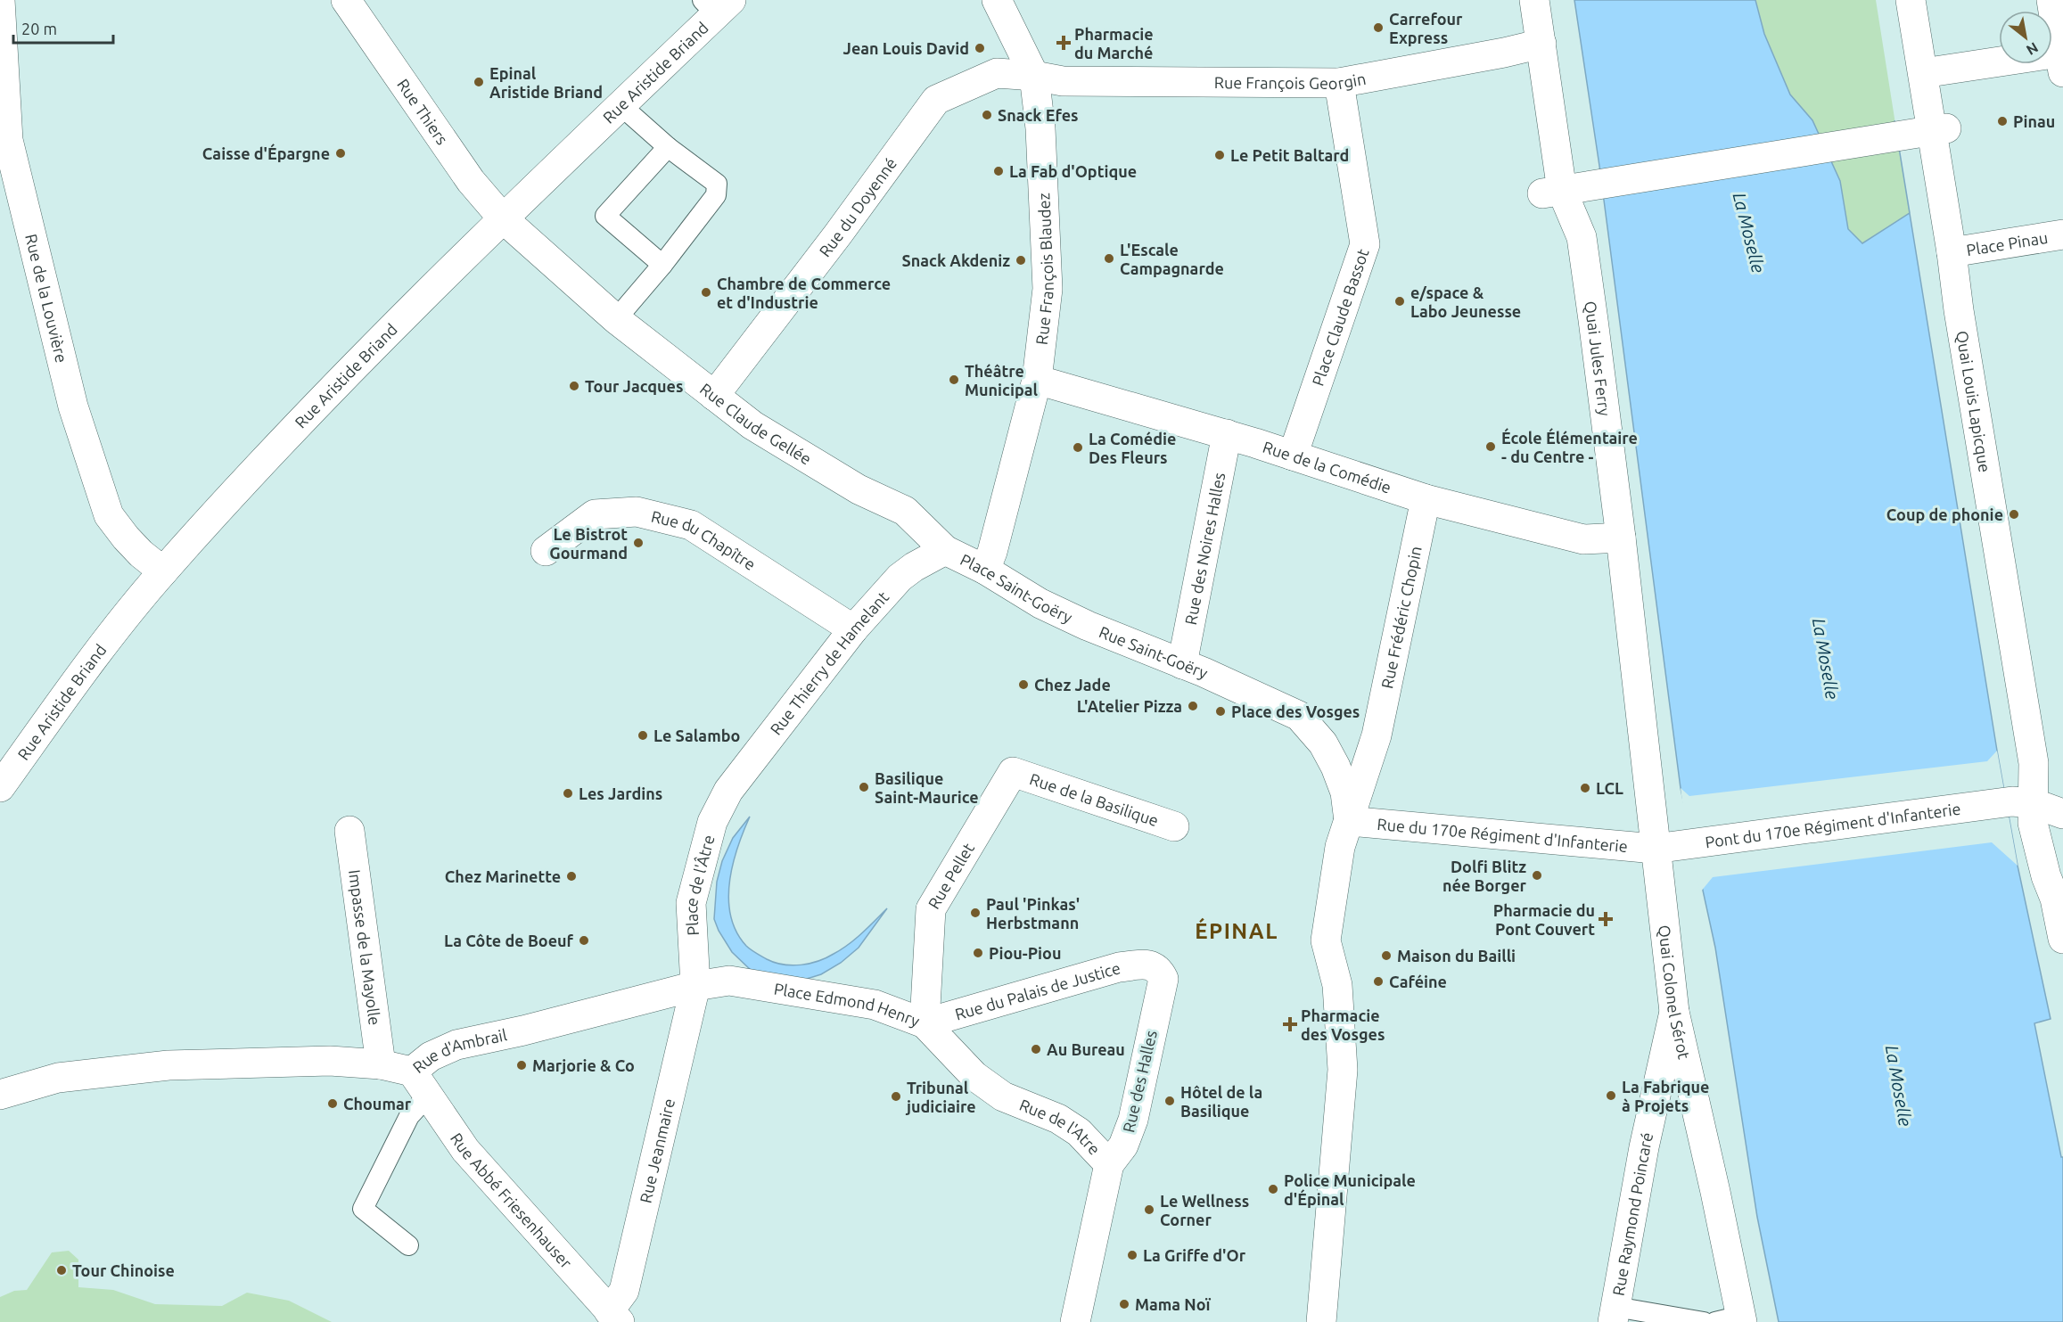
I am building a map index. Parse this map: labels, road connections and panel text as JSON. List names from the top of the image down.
{
  "streets": {
    "street": [
      "Rue Aristide Briand",
      "Rue François Georgin",
      "Rue Thiers",
      "Rue du Doyenné",
      "Place Pinau",
      "Rue François Blaudez",
      "Rue de la Louvière",
      "Place Claude Bassot",
      "Quai Jules Ferry",
      "Quai Louis Lapicque",
      "Rue Claude Gellée",
      "Rue de la Comédie",
      "Rue du Chapître",
      "Rue des Noires Halles",
      "Place Saint-Goëry",
      "Rue Frédéric Chopin",
      "Rue Saint-Goëry",
      "Rue Thierry de Hamelant",
      "Rue de la Basilique",
      "Pont du 170e Régiment d'Infanterie",
      "Rue du 170e Régiment d'Infanterie",
      "Rue Pellet",
      "Place de l'Âtre",
      "Impasse de la Mayolle",
      "Rue du Palais de Justice",
      "Quai Colonel Sérot",
      "Place Edmond Henry",
      "Rue d'Ambrail",
      "Rue des Halles",
      "Rue de l'Atre",
      "Rue Jeanmaire",
      "Rue Abbé Friesenhauser",
      "Rue Raymond Poincaré"
    ]
  },
  "crossings": [
    ["Rue Aristide Briand", "Rue Thiers"],
    ["Rue Aristide Briand", "Rue de la Louvière"],
    ["Rue Aristide Briand", "Rue Claude Gellée"],
    ["Rue François Georgin", "Rue du Doyenné"],
    ["Rue François Georgin", "Rue François Blaudez"],
    ["Rue François Georgin", "Place Claude Bassot"],
    ["Rue François Georgin", "Quai Jules Ferry"],
    ["Rue Thiers", "Rue Claude Gellée"],
    ["Rue du Doyenné", "Rue François Blaudez"],
    ["Rue du Doyenné", "Rue Claude Gellée"],
    ["Place Pinau", "Quai Louis Lapicque"],
    ["Rue François Blaudez", "Rue de la Comédie"],
    ["Rue François Blaudez", "Place Saint-Goëry"],
    ["Place Claude Bassot", "Rue de la Comédie"],
    ["Quai Jules Ferry", "Rue de la Comédie"],
    ["Quai Jules Ferry", "Pont du 170e Régiment d'Infanterie"],
    ["Quai Jules Ferry", "Rue du 170e Régiment d'Infanterie"],
    ["Quai Jules Ferry", "Quai Colonel Sérot"],
    ["Quai Louis Lapicque", "Pont du 170e Régiment d'Infanterie"],
    ["Rue Claude Gellée", "Place Saint-Goëry"],
    ["Rue Claude Gellée", "Rue Thierry de Hamelant"],
    ["Rue de la Comédie", "Rue des Noires Halles"],
    ["Rue de la Comédie", "Rue Frédéric Chopin"],
    ["Rue du Chapître", "Rue Thierry de Hamelant"],
    ["Rue des Noires Halles", "Rue Saint-Goëry"],
    ["Place Saint-Goëry", "Rue Saint-Goëry"],
    ["Place Saint-Goëry", "Rue Thierry de Hamelant"],
    ["Rue Frédéric Chopin", "Rue Saint-Goëry"],
    ["Rue Frédéric Chopin", "Rue du 170e Régiment d'Infanterie"],
    ["Rue Saint-Goëry", "Rue du 170e Régiment d'Infanterie"],
    ["Rue Thierry de Hamelant", "Place de l'Âtre"],
    ["Rue de la Basilique", "Rue Pellet"],
    ["Pont du 170e Régiment d'Infanterie", "Rue du 170e Régiment d'Infanterie"],
    ["Pont du 170e Régiment d'Infanterie", "Quai Colonel Sérot"],
    ["Rue du 170e Régiment d'Infanterie", "Quai Colonel Sérot"],
    ["Rue Pellet", "Rue du Palais de Justice"],
    ["Rue Pellet", "Place Edmond Henry"],
    ["Place de l'Âtre", "Place Edmond Henry"],
    ["Place de l'Âtre", "Rue d'Ambrail"],
    ["Place de l'Âtre", "Rue Jeanmaire"],
    ["Impasse de la Mayolle", "Rue d'Ambrail"],
    ["Rue du Palais de Justice", "Place Edmond Henry"],
    ["Rue du Palais de Justice", "Rue des Halles"],
    ["Quai Colonel Sérot", "Rue Raymond Poincaré"],
    ["Place Edmond Henry", "Rue d'Ambrail"],
    ["Place Edmond Henry", "Rue de l'Atre"],
    ["Place Edmond Henry", "Rue Jeanmaire"],
    ["Rue d'Ambrail", "Rue Jeanmaire"],
    ["Rue d'Ambrail", "Rue Abbé Friesenhauser"],
    ["Rue des Halles", "Rue de l'Atre"],
    ["Rue Jeanmaire", "Rue Abbé Friesenhauser"]
  ],
  "districts": ["ÉPINAL"],
  "water": ["La Moselle"],
  "places": {
    "other": [
      "Carrefour Express",
      "Jean Louis David",
      "Epinal Aristide Briand",
      "Snack Efes",
      "Pinau",
      "Caisse d'Épargne",
      "Le Petit Baltard",
      "La Fab d'Optique",
      "L'Escale Campagnarde",
      "Snack Akdeniz",
      "Chambre de Commerce et d'Industrie",
      "e/space & Labo Jeunesse",
      "Théâtre Municipal",
      "Tour Jacques",
      "École Élémentaire - du Centre -",
      "La Comédie Des Fleurs",
      "Coup de phonie",
      "Le Bistrot Gourmand",
      "Chez Jade",
      "L'Atelier Pizza",
      "Place des Vosges",
      "Le Salambo",
      "Basilique Saint-Maurice",
      "LCL",
      "Les Jardins",
      "Dolfi Blitz née Borger",
      "Chez Marinette",
      "Paul 'Pinkas' Herbstmann",
      "La Côte de Boeuf",
      "Piou-Piou",
      "Maison du Bailli",
      "Caféine",
      "Au Bureau",
      "Marjorie & Co",
      "La Fabrique à Projets",
      "Tribunal judiciaire",
      "Hôtel de la Basilique",
      "Choumar",
      "Police Municipale d'Épinal",
      "Le Wellness Corner",
      "La Griffe d'Or",
      "Tour Chinoise",
      "Mama Noï"
    ],
    "health": ["Pharmacie du Marché", "Pharmacie du Pont Couvert", "Pharmacie des Vosges"]
  },
  "scale_bar": "20 m",
  "north": "bottom right"
}
